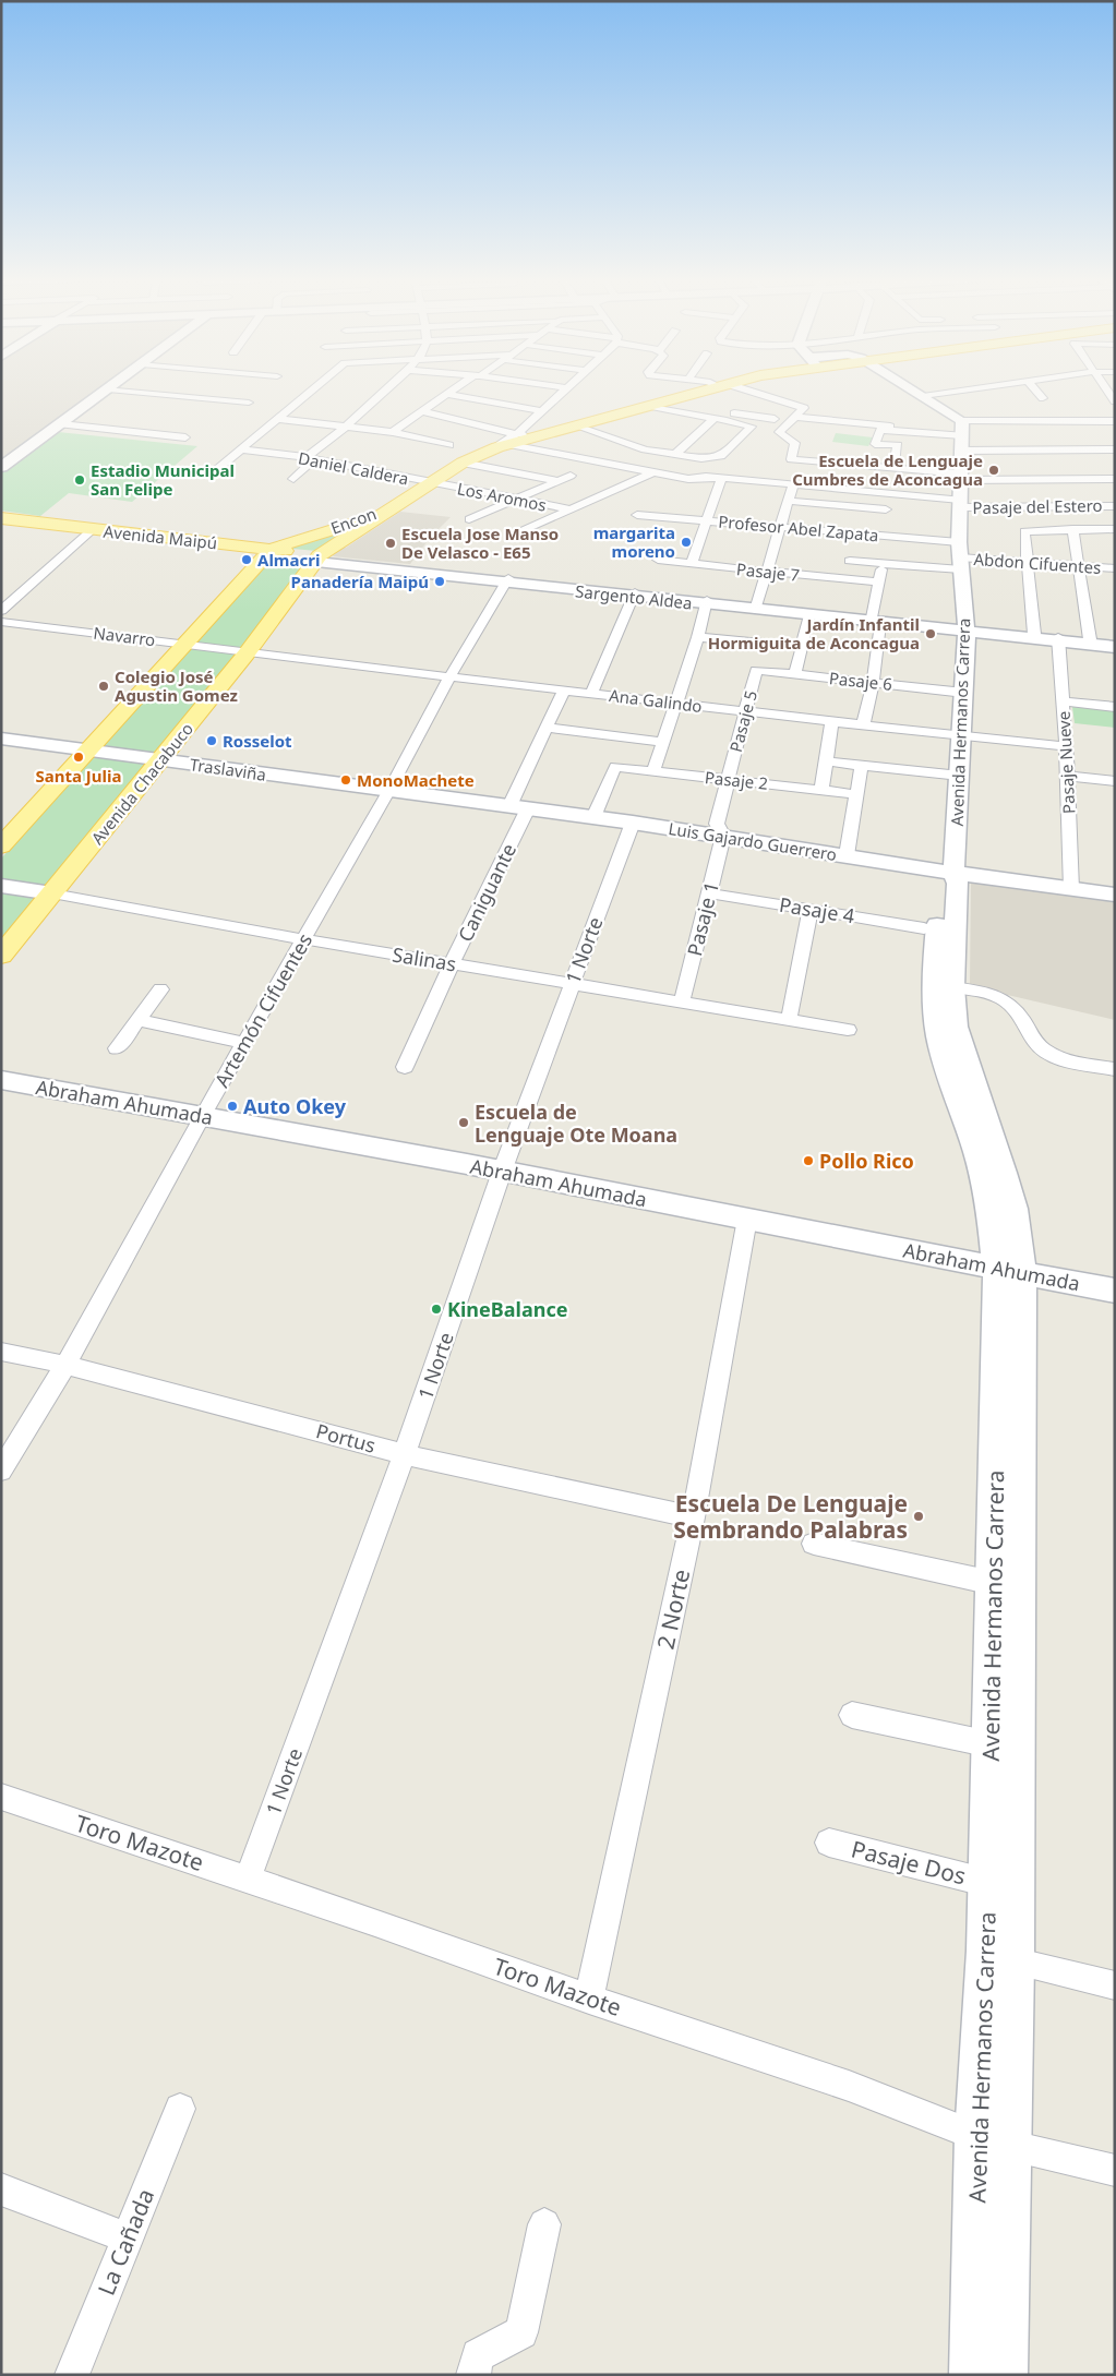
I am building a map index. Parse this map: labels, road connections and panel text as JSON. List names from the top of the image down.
{
  "streets": {
    "main road": ["Encon", "Avenida Maipú", "Avenida Chacabuco"],
    "street": [
      "Daniel Caldera",
      "Los Aromos",
      "Pasaje del Estero",
      "Profesor Abel Zapata",
      "Abdon Cifuentes",
      "Pasaje 7",
      "Sargento Aldea",
      "Navarro",
      "Pasaje 6",
      "Ana Galindo",
      "Pasaje 5",
      "Avenida Hermanos Carrera",
      "Pasaje Nueve",
      "Traslaviña",
      "Pasaje 2",
      "Luis Gajardo Guerrero",
      "Caniguante",
      "Pasaje 4",
      "Pasaje 1",
      "1 Norte",
      "Salinas",
      "Artemón Cifuentes",
      "Abraham Ahumada",
      "Portus",
      "2 Norte",
      "Toro Mazote",
      "Pasaje Dos",
      "La Cañada"
    ]
  },
  "crossings": [
    ["Daniel Caldera", "Los Aromos"],
    ["Daniel Caldera", "Encon"],
    ["Los Aromos", "Encon"],
    ["Pasaje del Estero", "Avenida Hermanos Carrera"],
    ["Encon", "Avenida Maipú"],
    ["Encon", "Sargento Aldea"],
    ["Encon", "Avenida Chacabuco"],
    ["Profesor Abel Zapata", "Abdon Cifuentes"],
    ["Profesor Abel Zapata", "Avenida Hermanos Carrera"],
    ["Avenida Maipú", "Sargento Aldea"],
    ["Avenida Maipú", "Avenida Chacabuco"],
    ["Abdon Cifuentes", "Avenida Hermanos Carrera"],
    ["Sargento Aldea", "Avenida Hermanos Carrera"],
    ["Sargento Aldea", "Pasaje Nueve"],
    ["Sargento Aldea", "Avenida Chacabuco"],
    ["Sargento Aldea", "Artemón Cifuentes"],
    ["Navarro", "Ana Galindo"],
    ["Navarro", "Avenida Chacabuco"],
    ["Pasaje 6", "Pasaje 5"],
    ["Pasaje 6", "Avenida Hermanos Carrera"],
    ["Ana Galindo", "Pasaje 5"],
    ["Ana Galindo", "Avenida Hermanos Carrera"],
    ["Ana Galindo", "Pasaje Nueve"],
    ["Ana Galindo", "Avenida Chacabuco"],
    ["Ana Galindo", "Caniguante"],
    ["Ana Galindo", "Artemón Cifuentes"],
    ["Pasaje 5", "Pasaje 2"],
    ["Pasaje 5", "Luis Gajardo Guerrero"],
    ["Pasaje 5", "Pasaje 1"],
    ["Avenida Hermanos Carrera", "Luis Gajardo Guerrero"],
    ["Avenida Hermanos Carrera", "Abraham Ahumada"],
    ["Avenida Hermanos Carrera", "Toro Mazote"],
    ["Avenida Hermanos Carrera", "Pasaje Dos"],
    ["Pasaje Nueve", "Luis Gajardo Guerrero"],
    ["Traslaviña", "Avenida Chacabuco"],
    ["Traslaviña", "Luis Gajardo Guerrero"],
    ["Traslaviña", "Artemón Cifuentes"],
    ["Pasaje 2", "Luis Gajardo Guerrero"],
    ["Avenida Chacabuco", "Salinas"],
    ["Luis Gajardo Guerrero", "Caniguante"],
    ["Luis Gajardo Guerrero", "Pasaje 1"],
    ["Luis Gajardo Guerrero", "1 Norte"],
    ["Luis Gajardo Guerrero", "Artemón Cifuentes"],
    ["Caniguante", "Salinas"],
    ["Pasaje 4", "Pasaje 1"],
    ["Pasaje 1", "Salinas"],
    ["1 Norte", "Salinas"],
    ["1 Norte", "Abraham Ahumada"],
    ["1 Norte", "Portus"],
    ["1 Norte", "Toro Mazote"],
    ["Salinas", "Artemón Cifuentes"],
    ["Artemón Cifuentes", "Abraham Ahumada"],
    ["Artemón Cifuentes", "Portus"],
    ["Abraham Ahumada", "2 Norte"],
    ["Portus", "2 Norte"],
    ["2 Norte", "Toro Mazote"]
  ],
  "places": [
    "Escuela de Lenguaje Cumbres de Aconcagua",
    "Estadio Municipal San Felipe",
    "margarita moreno",
    "Escuela Jose Manso De Velasco - E65",
    "Almacri",
    "Panadería Maipú",
    "Jardín Infantil Hormiguita de Aconcagua",
    "Colegio José Agustin Gomez",
    "Rosselot",
    "Santa Julia",
    "MonoMachete",
    "Auto Okey",
    "Escuela de Lenguaje Ote Moana",
    "Pollo Rico",
    "KineBalance",
    "Escuela De Lenguaje Sembrando Palabras"
  ]
}
